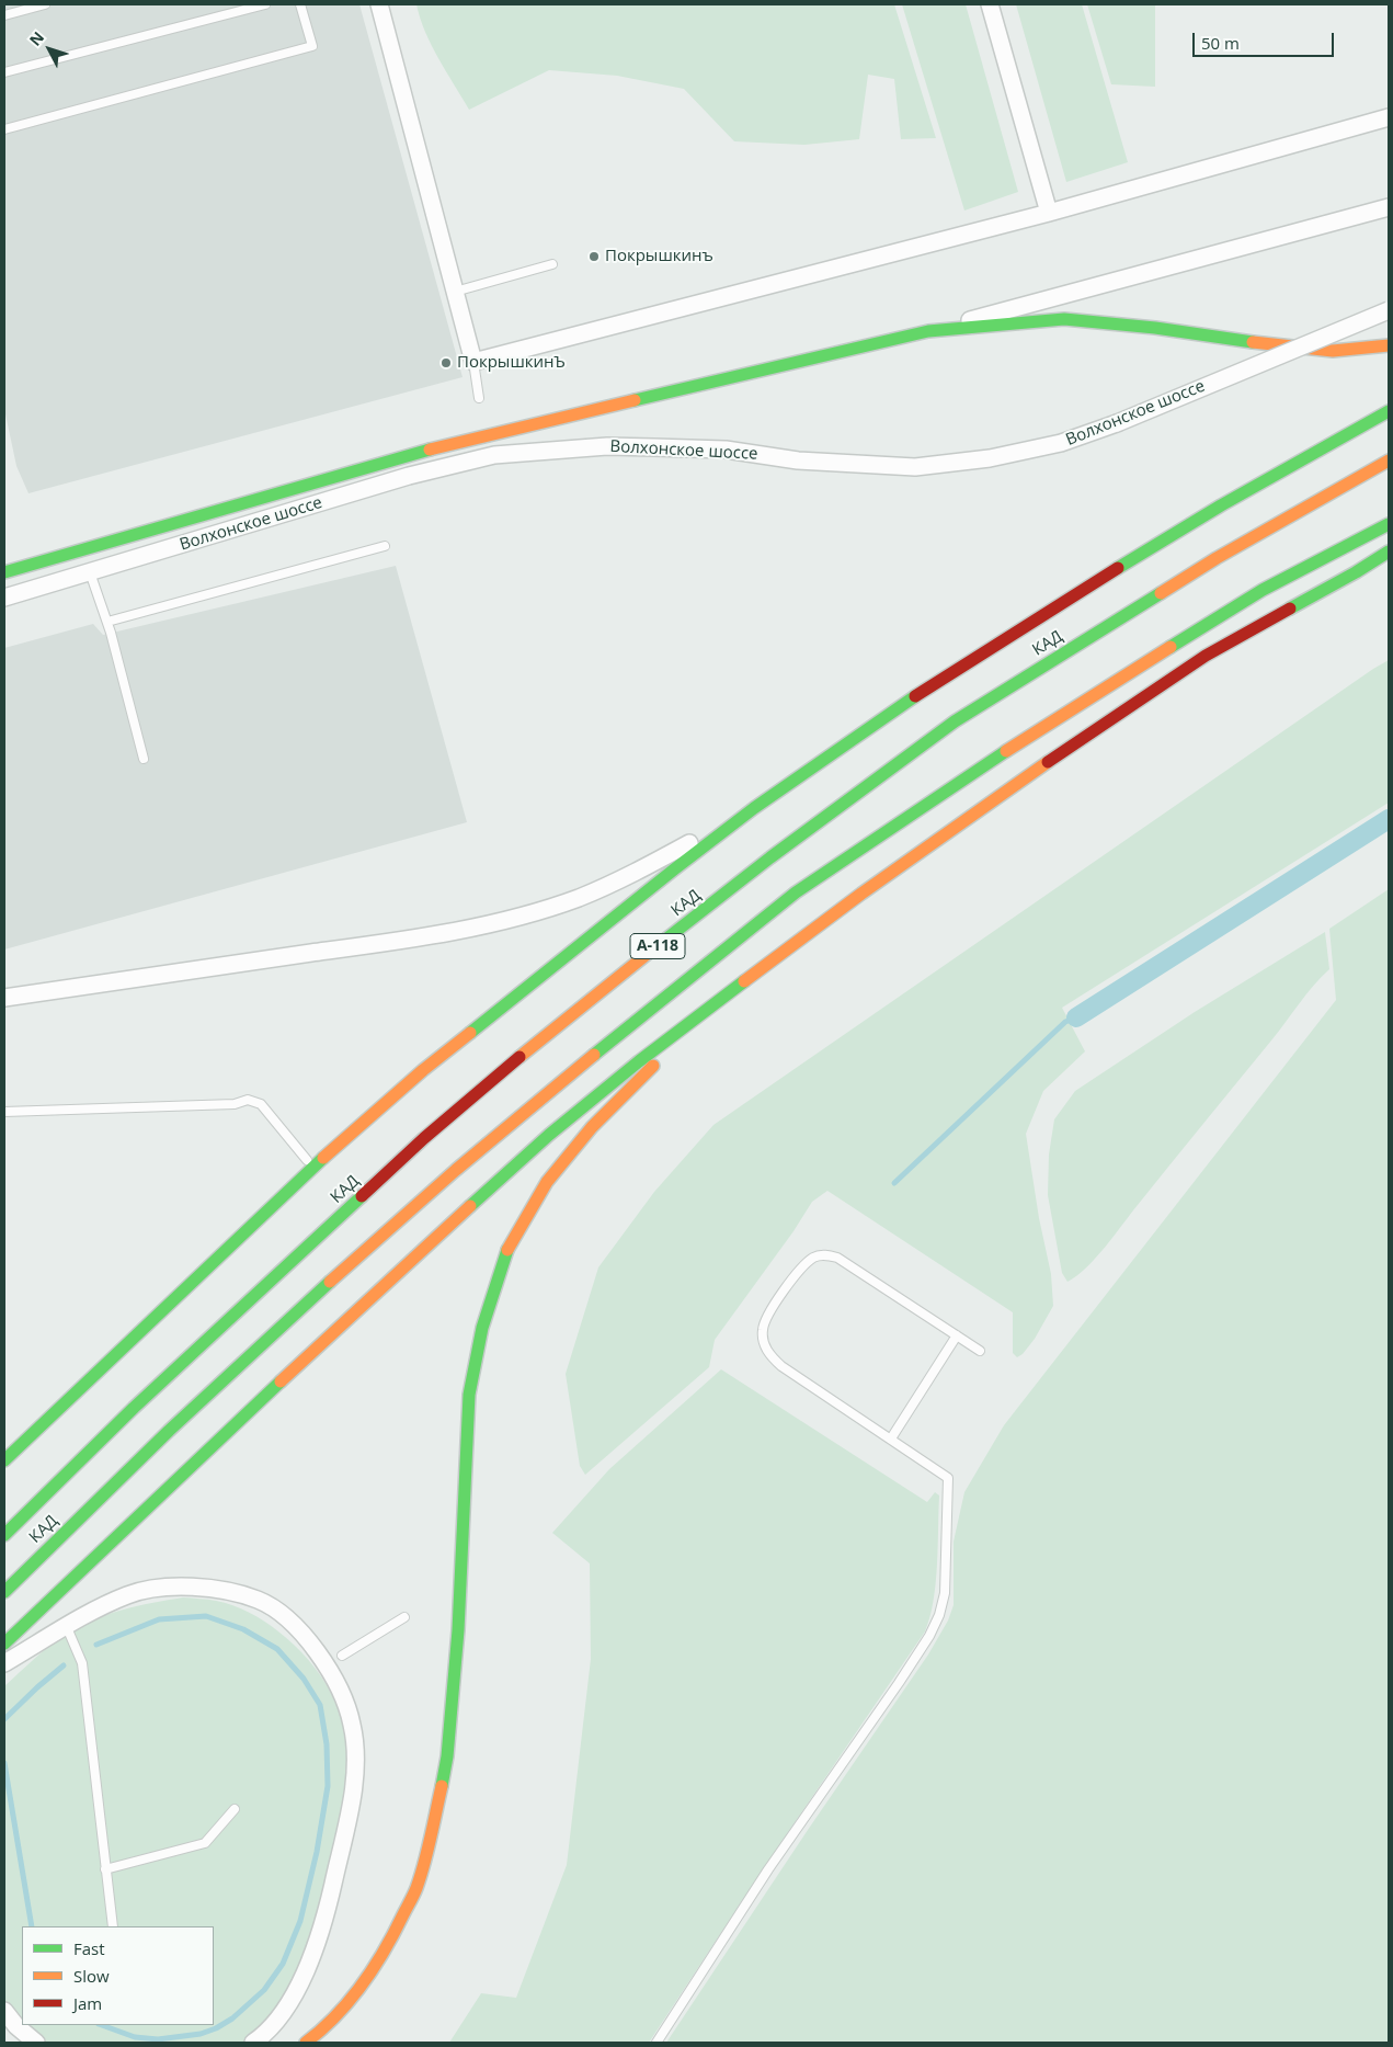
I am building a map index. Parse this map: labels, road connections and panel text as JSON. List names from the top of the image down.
{
  "streets": {
    "main road": ["Волхонское шоссе", "КАД", "А-118"]
  },
  "places": ["Покрышкинъ", "ПокрышкинЪ"],
  "legend": ["Fast", "Slow", "Jam"],
  "scale_bar": "50 m",
  "north": "top left"
}
